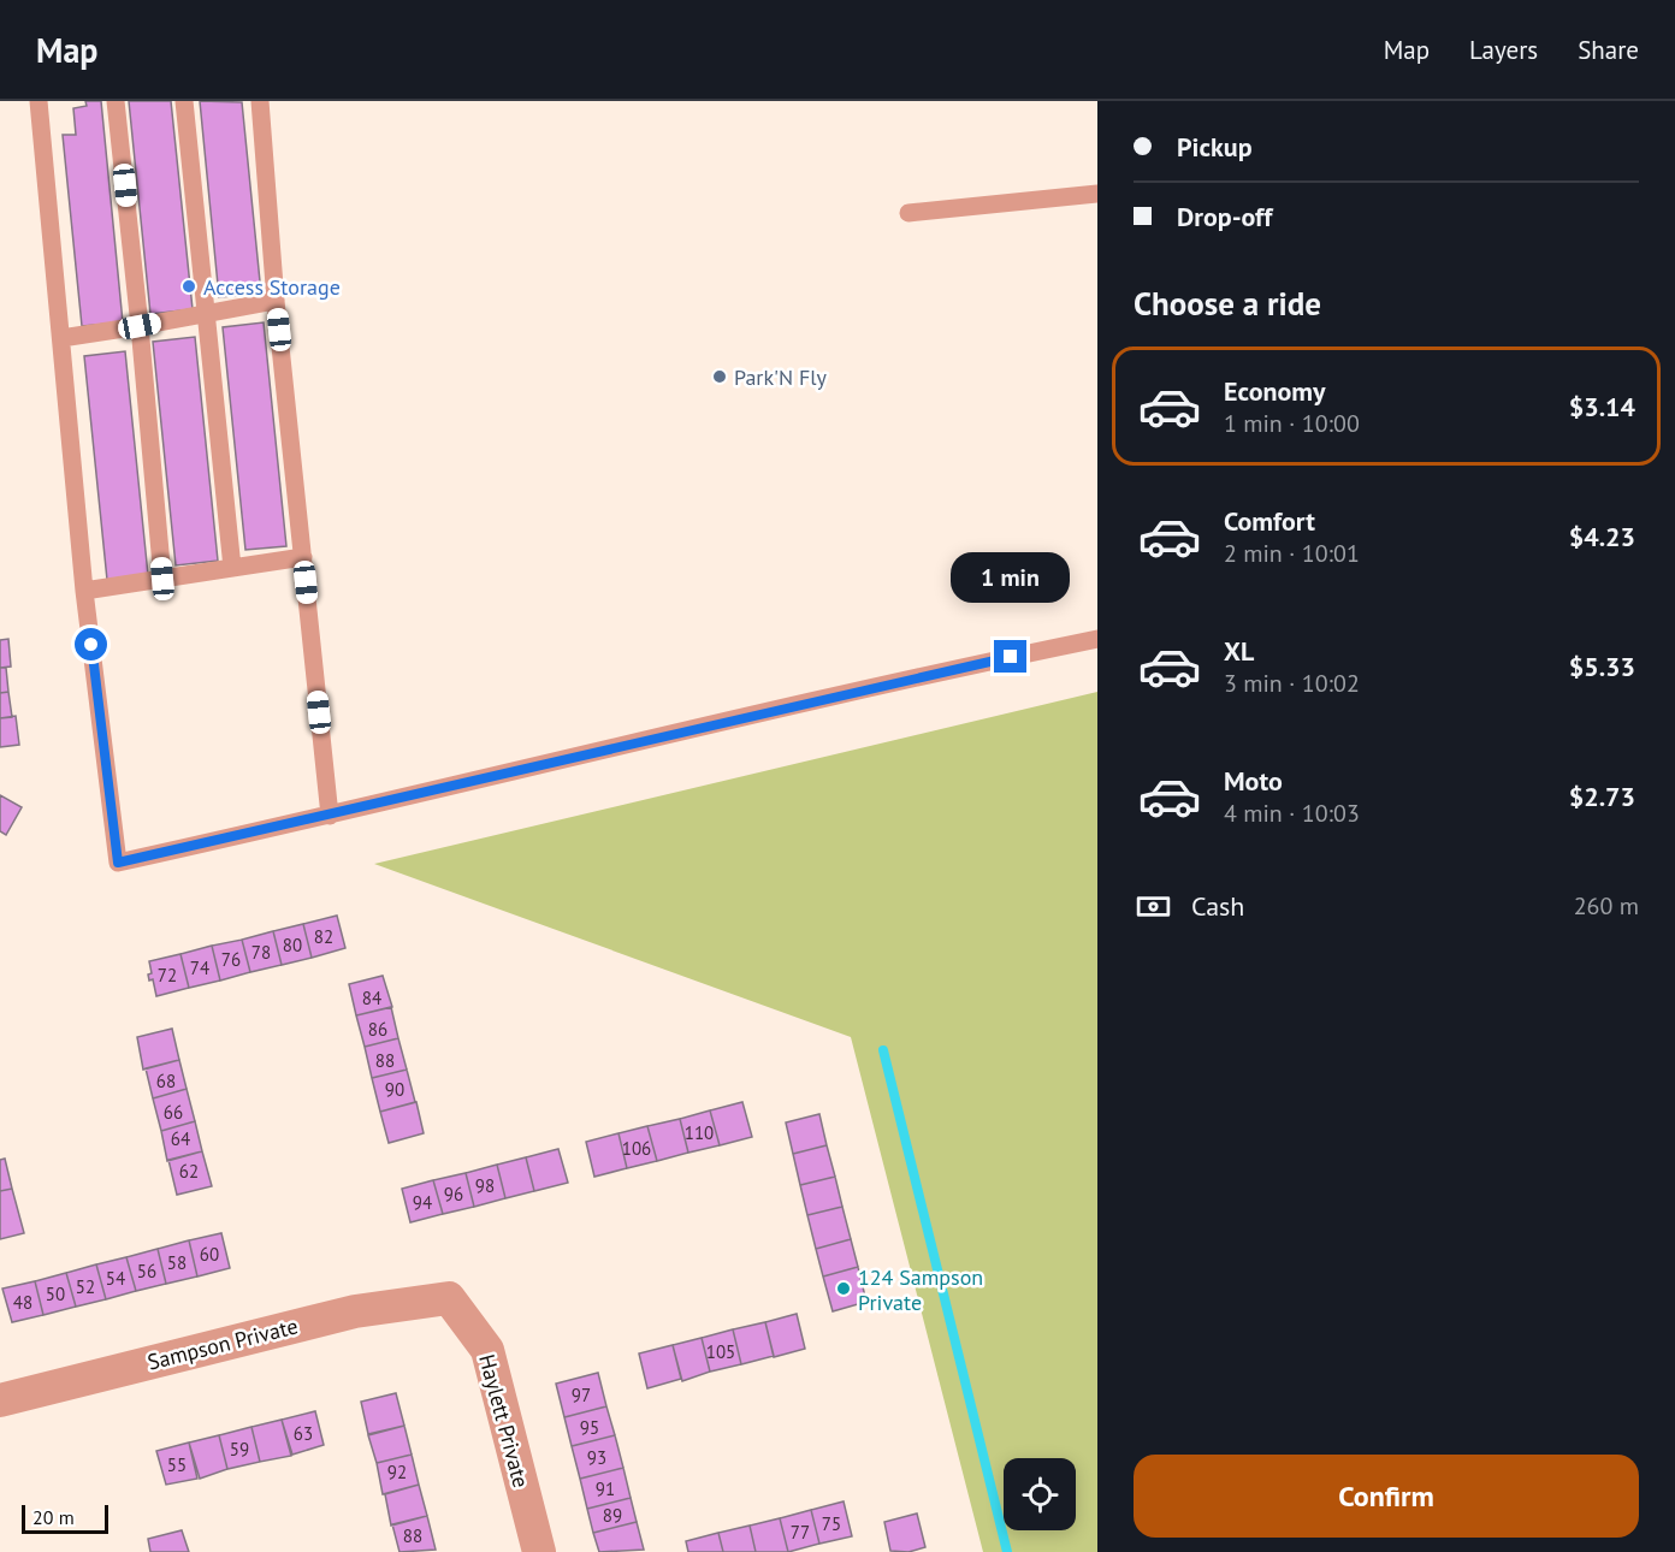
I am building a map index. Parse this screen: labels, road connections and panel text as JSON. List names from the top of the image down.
{
  "streets": {
    "street": ["Sampson Private", "Haylett Private"]
  },
  "crossings": [
    ["Sampson Private", "Haylett Private"]
  ],
  "places": ["Access Storage", "Park'N Fly", "124 Sampson Private"],
  "house_numbers": [
    "82",
    "80",
    "78",
    "76",
    "74",
    "72",
    "84",
    "86",
    "88",
    "68",
    "90",
    "66",
    "110",
    "64",
    "106",
    "62",
    "98",
    "96",
    "94",
    "60",
    "58",
    "56",
    "54",
    "52",
    "50",
    "48",
    "105",
    "97",
    "95",
    "63",
    "59",
    "93",
    "55",
    "92",
    "91",
    "89",
    "75",
    "77",
    "88"
  ],
  "scale_bar": "20 m",
  "page": {
    "header": "Map",
    "nav": ["Map", "Layers", "Share"],
    "banner": ["Pickup", "Drop-off"],
    "heading": "Choose a ride",
    "list": [
      {
        "name": "Economy",
        "note": "1 min · 10:00",
        "value": "$3.14"
      },
      {
        "name": "Comfort",
        "note": "2 min · 10:01",
        "value": "$4.23"
      },
      {
        "name": "XL",
        "note": "3 min · 10:02",
        "value": "$5.33"
      },
      {
        "name": "Moto",
        "note": "4 min · 10:03",
        "value": "$2.73"
      }
    ],
    "bubble": "1 min",
    "pay": ["Cash", "260 m"],
    "buttons": "Confirm",
    "scale": "20 m"
  }
}
